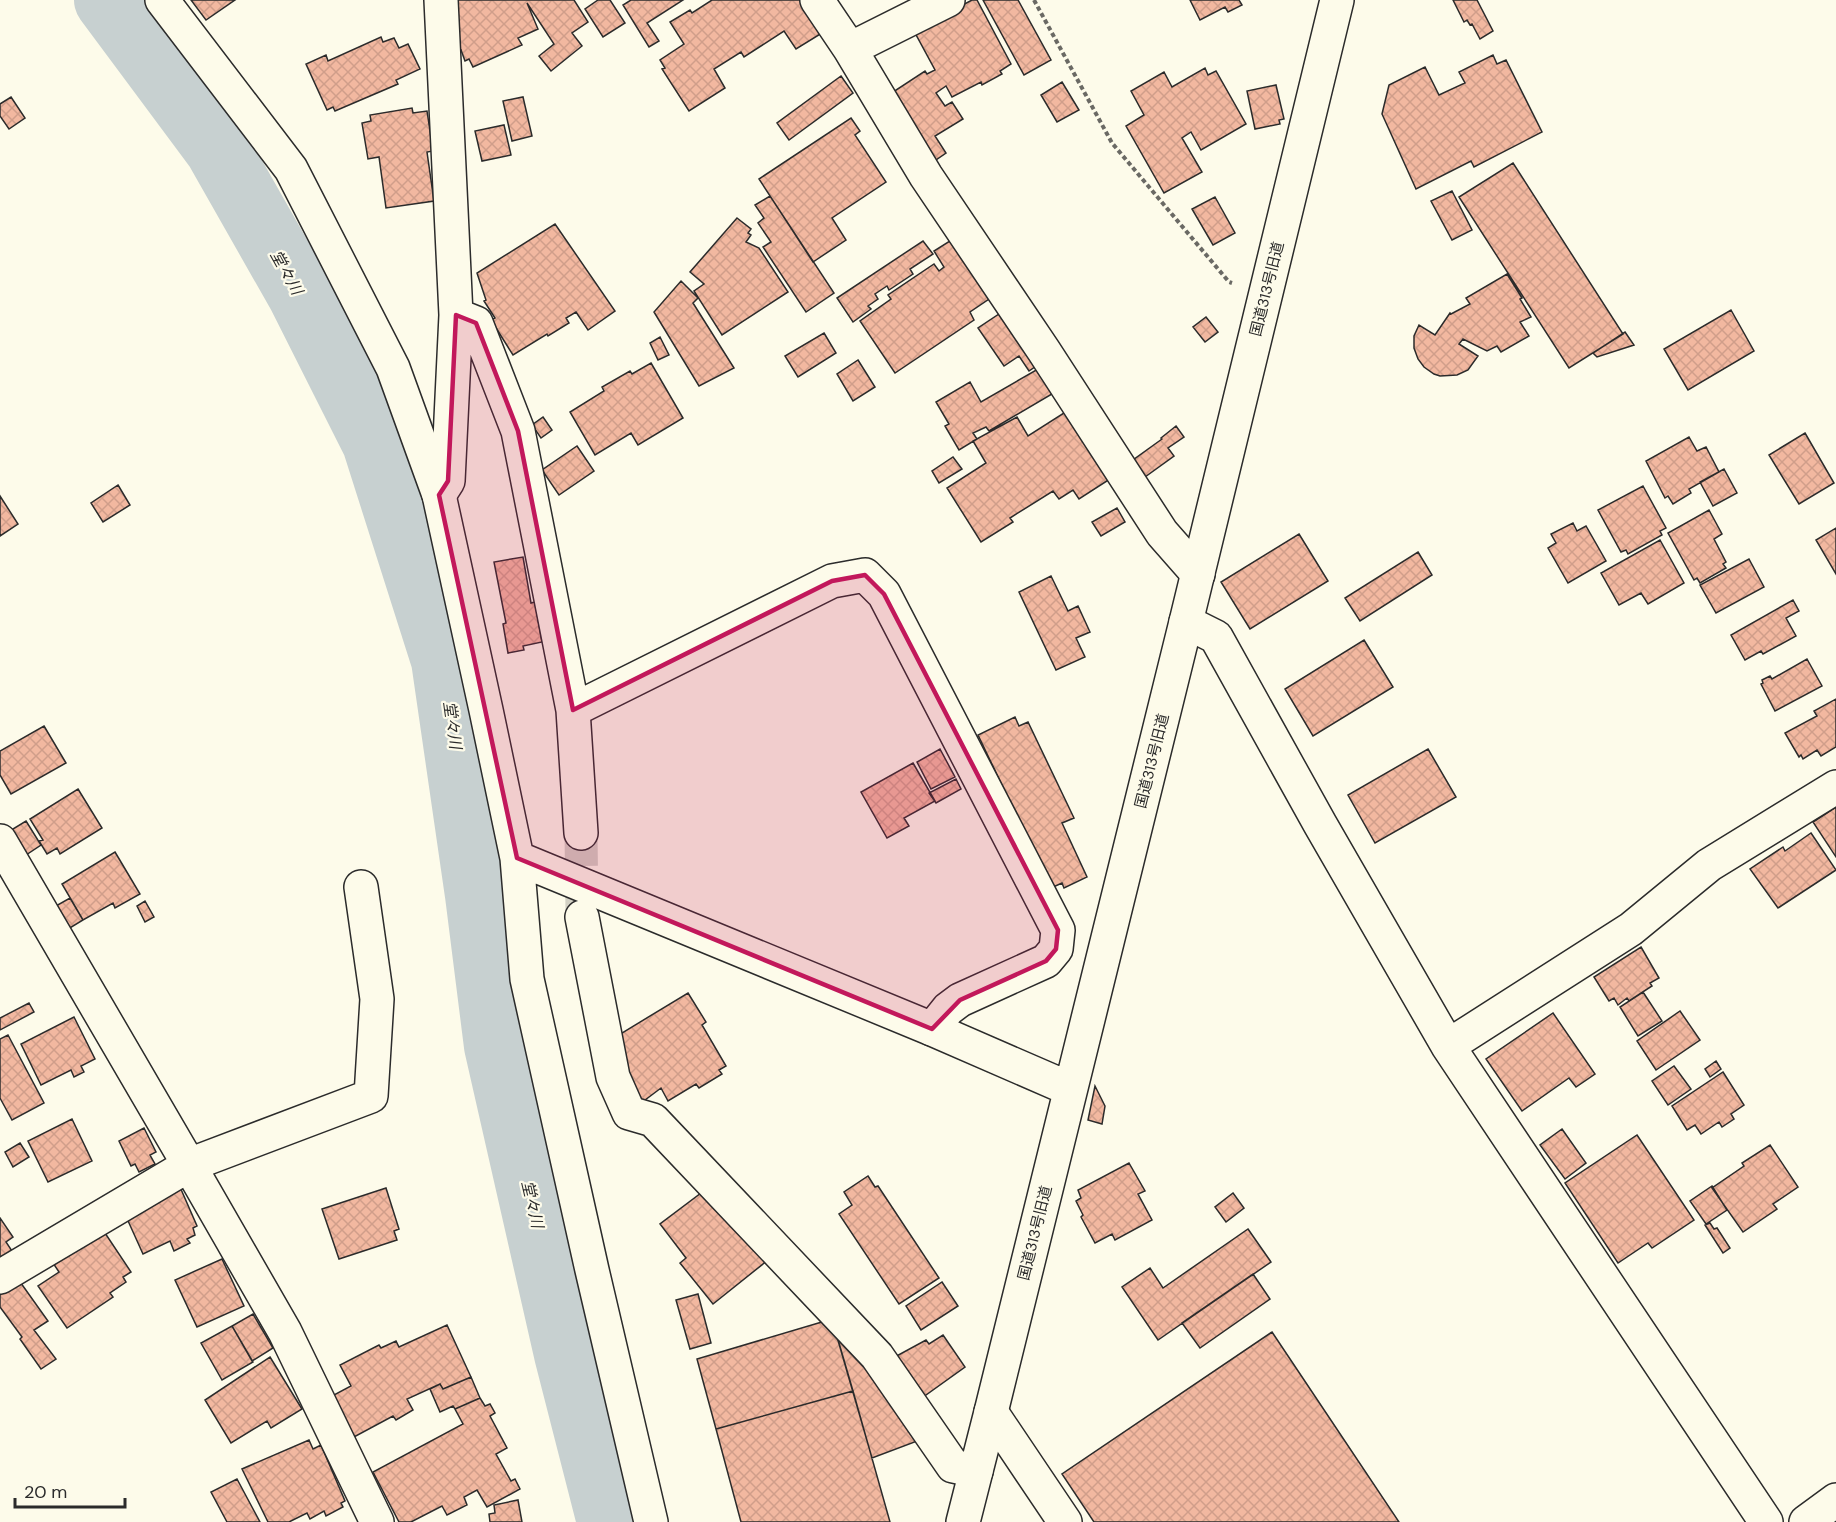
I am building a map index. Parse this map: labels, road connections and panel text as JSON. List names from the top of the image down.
{
  "streets": {
    "street": ["国道313号旧道"]
  },
  "water": ["堂々川"],
  "scale_bar": "20 m"
}
